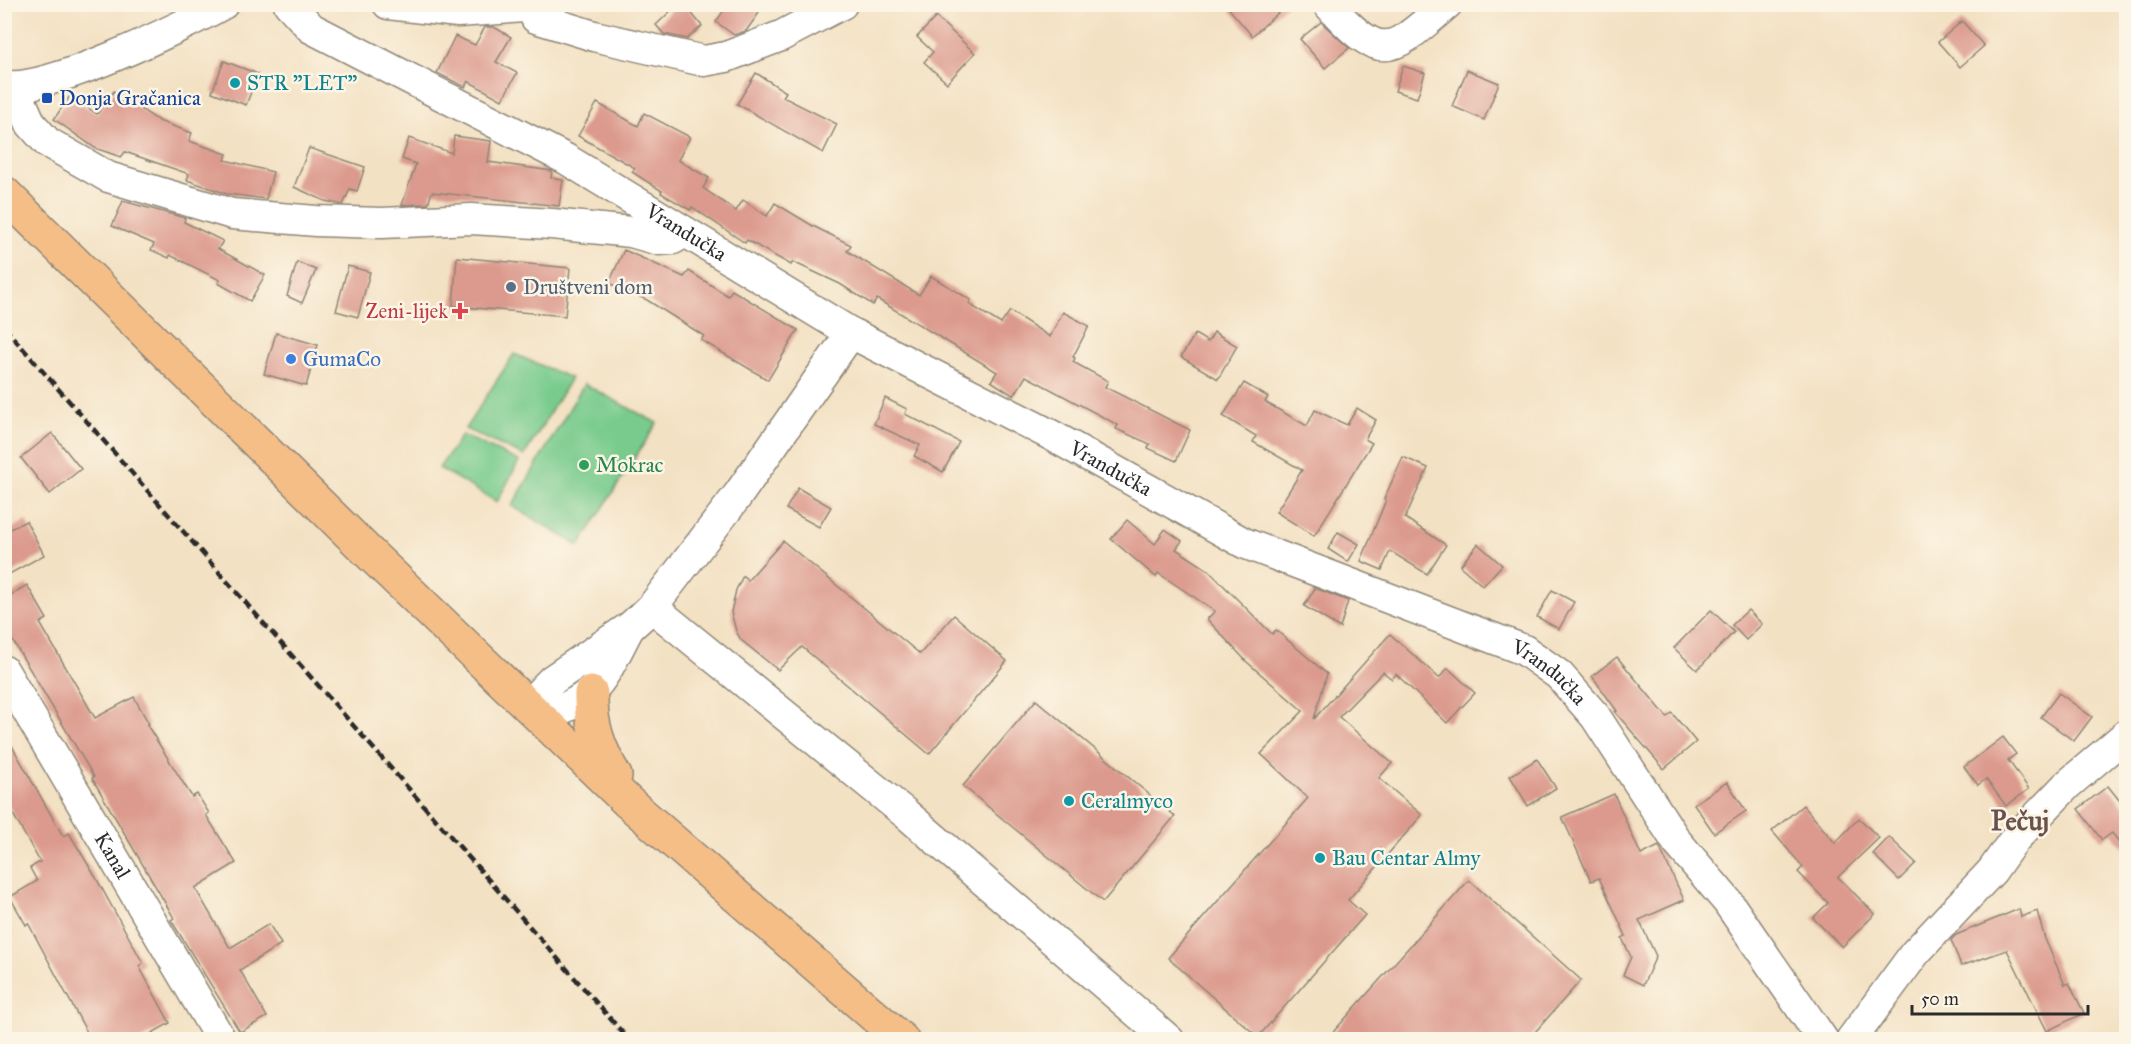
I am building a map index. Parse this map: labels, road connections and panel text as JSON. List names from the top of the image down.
{
  "streets": {
    "street": ["Vrandučka", "Kanal"]
  },
  "districts": ["Pečuj"],
  "places": {
    "other": [
      "STR \"LET\"",
      "Društveni dom",
      "GumaCo",
      "Mokrac",
      "Ceralmyco",
      "Bau Centar Almy"
    ],
    "transit": ["Donja Gračanica"],
    "health": ["Zeni-lijek"]
  },
  "scale_bar": "50 m"
}
